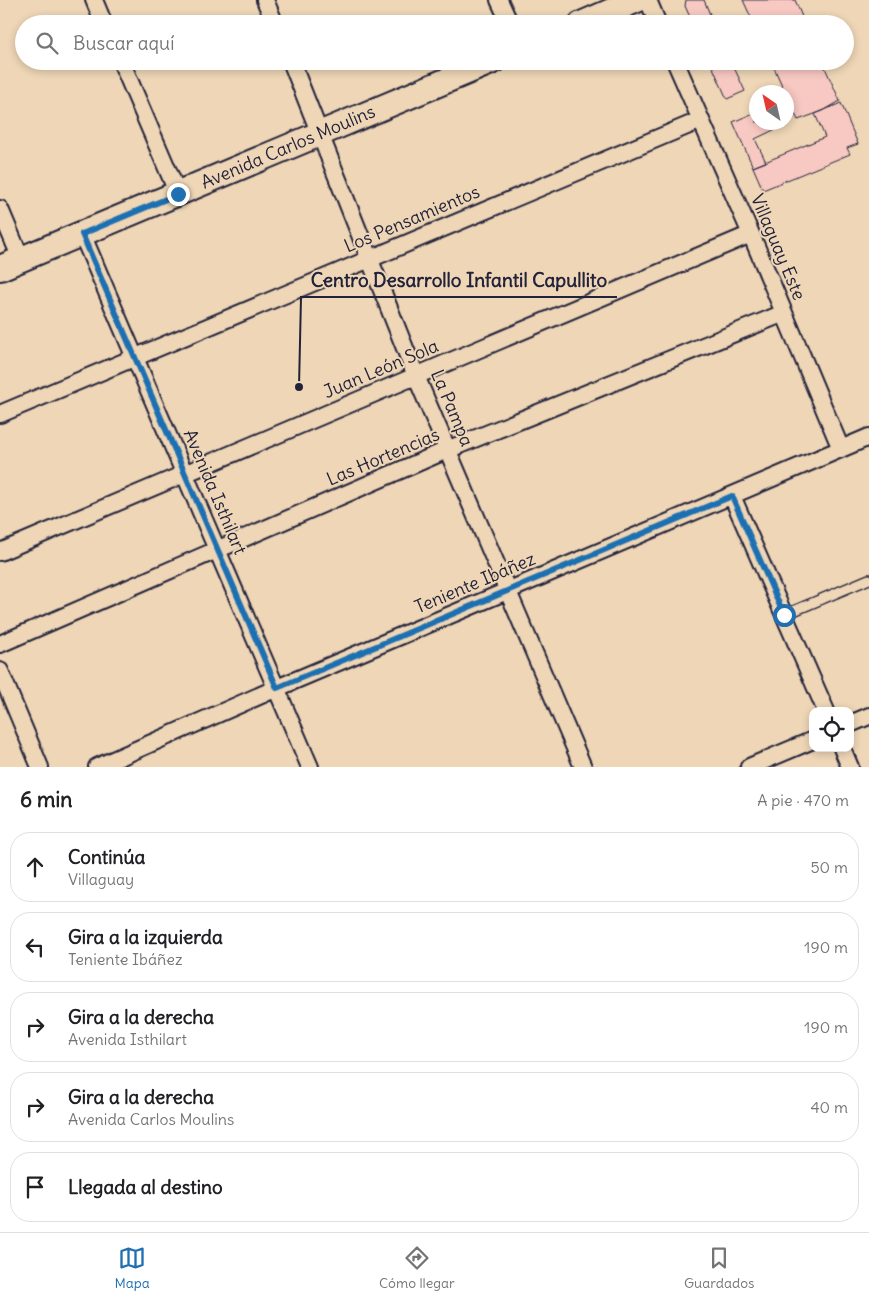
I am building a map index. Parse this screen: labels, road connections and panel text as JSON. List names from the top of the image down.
{
  "streets": {
    "street": [
      "Avenida Carlos Moulins",
      "Los Pensamientos",
      "Villaguay Este",
      "Juan León Sola",
      "La Pampa",
      "Las Hortencias",
      "Avenida Isthilart",
      "Teniente Ibáñez"
    ]
  },
  "crossings": [
    ["Avenida Carlos Moulins", "La Pampa"],
    ["Avenida Carlos Moulins", "Avenida Isthilart"],
    ["Los Pensamientos", "Villaguay Este"],
    ["Los Pensamientos", "La Pampa"],
    ["Los Pensamientos", "Avenida Isthilart"],
    ["Villaguay Este", "Juan León Sola"],
    ["Villaguay Este", "Las Hortencias"],
    ["Villaguay Este", "Teniente Ibáñez"],
    ["Juan León Sola", "La Pampa"],
    ["Juan León Sola", "Avenida Isthilart"],
    ["La Pampa", "Las Hortencias"],
    ["La Pampa", "Teniente Ibáñez"],
    ["Las Hortencias", "Avenida Isthilart"],
    ["Avenida Isthilart", "Teniente Ibáñez"]
  ],
  "places": ["Centro Desarrollo Infantil Capullito"],
  "north": "top left",
  "page": {
    "search": "Buscar aquí",
    "heading": ["6 min", "A pie · 470 m"],
    "list": [
      ["Continúa", "Villaguay", "50 m"],
      ["Gira a la izquierda", "Teniente Ibáñez", "190 m"],
      ["Gira a la derecha", "Avenida Isthilart", "190 m"],
      ["Gira a la derecha", "Avenida Carlos Moulins", "40 m"],
      "Llegada al destino"
    ],
    "nav": ["Mapa", "Cómo llegar", "Guardados"]
  }
}
